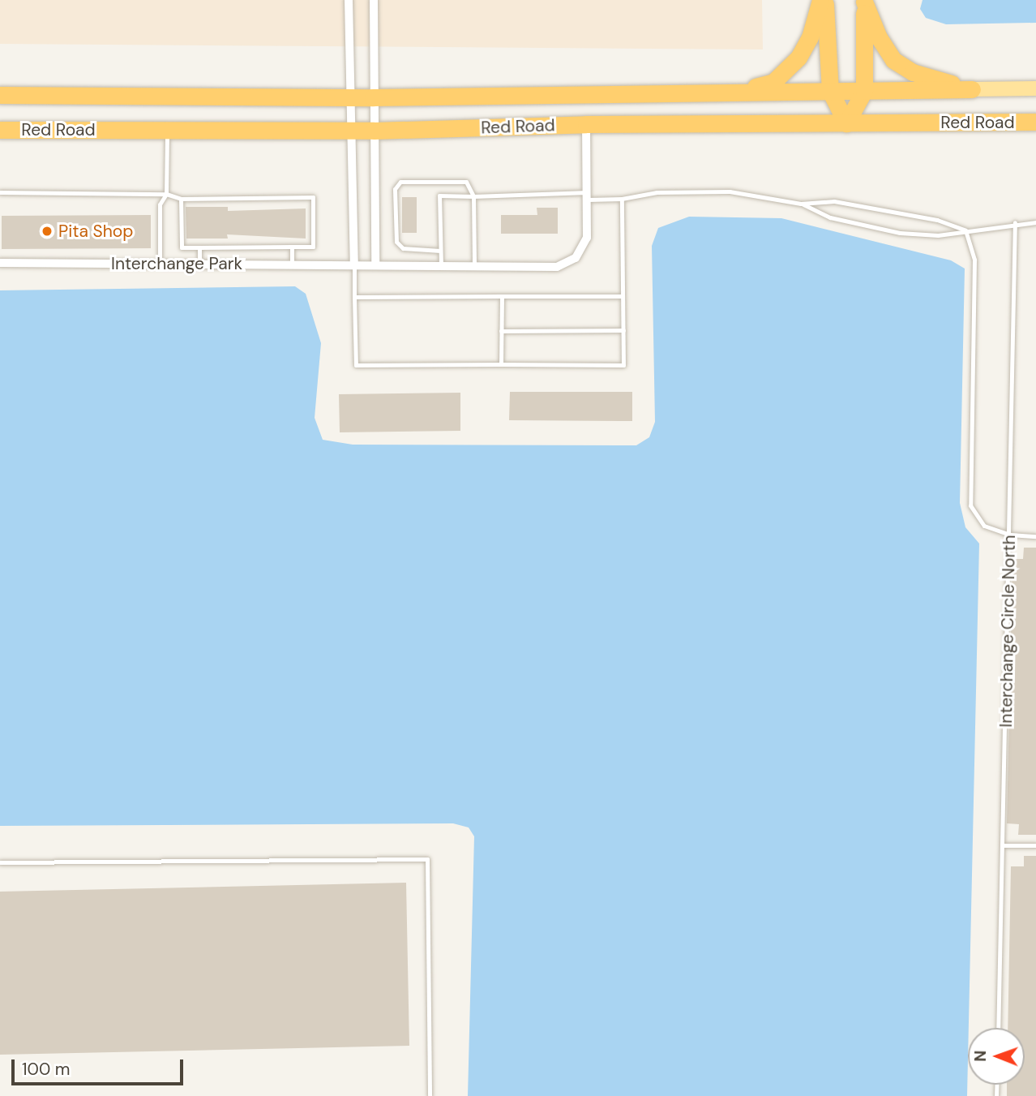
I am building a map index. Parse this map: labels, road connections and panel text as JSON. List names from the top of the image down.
{
  "streets": {
    "highway": ["Red Road"],
    "street": ["Interchange Park"],
    "lane": ["Interchange Circle North"]
  },
  "crossings": [
    ["Red Road", "Interchange Park"]
  ],
  "places": ["Pita Shop"],
  "scale_bar": "100 m",
  "north": "left"
}
